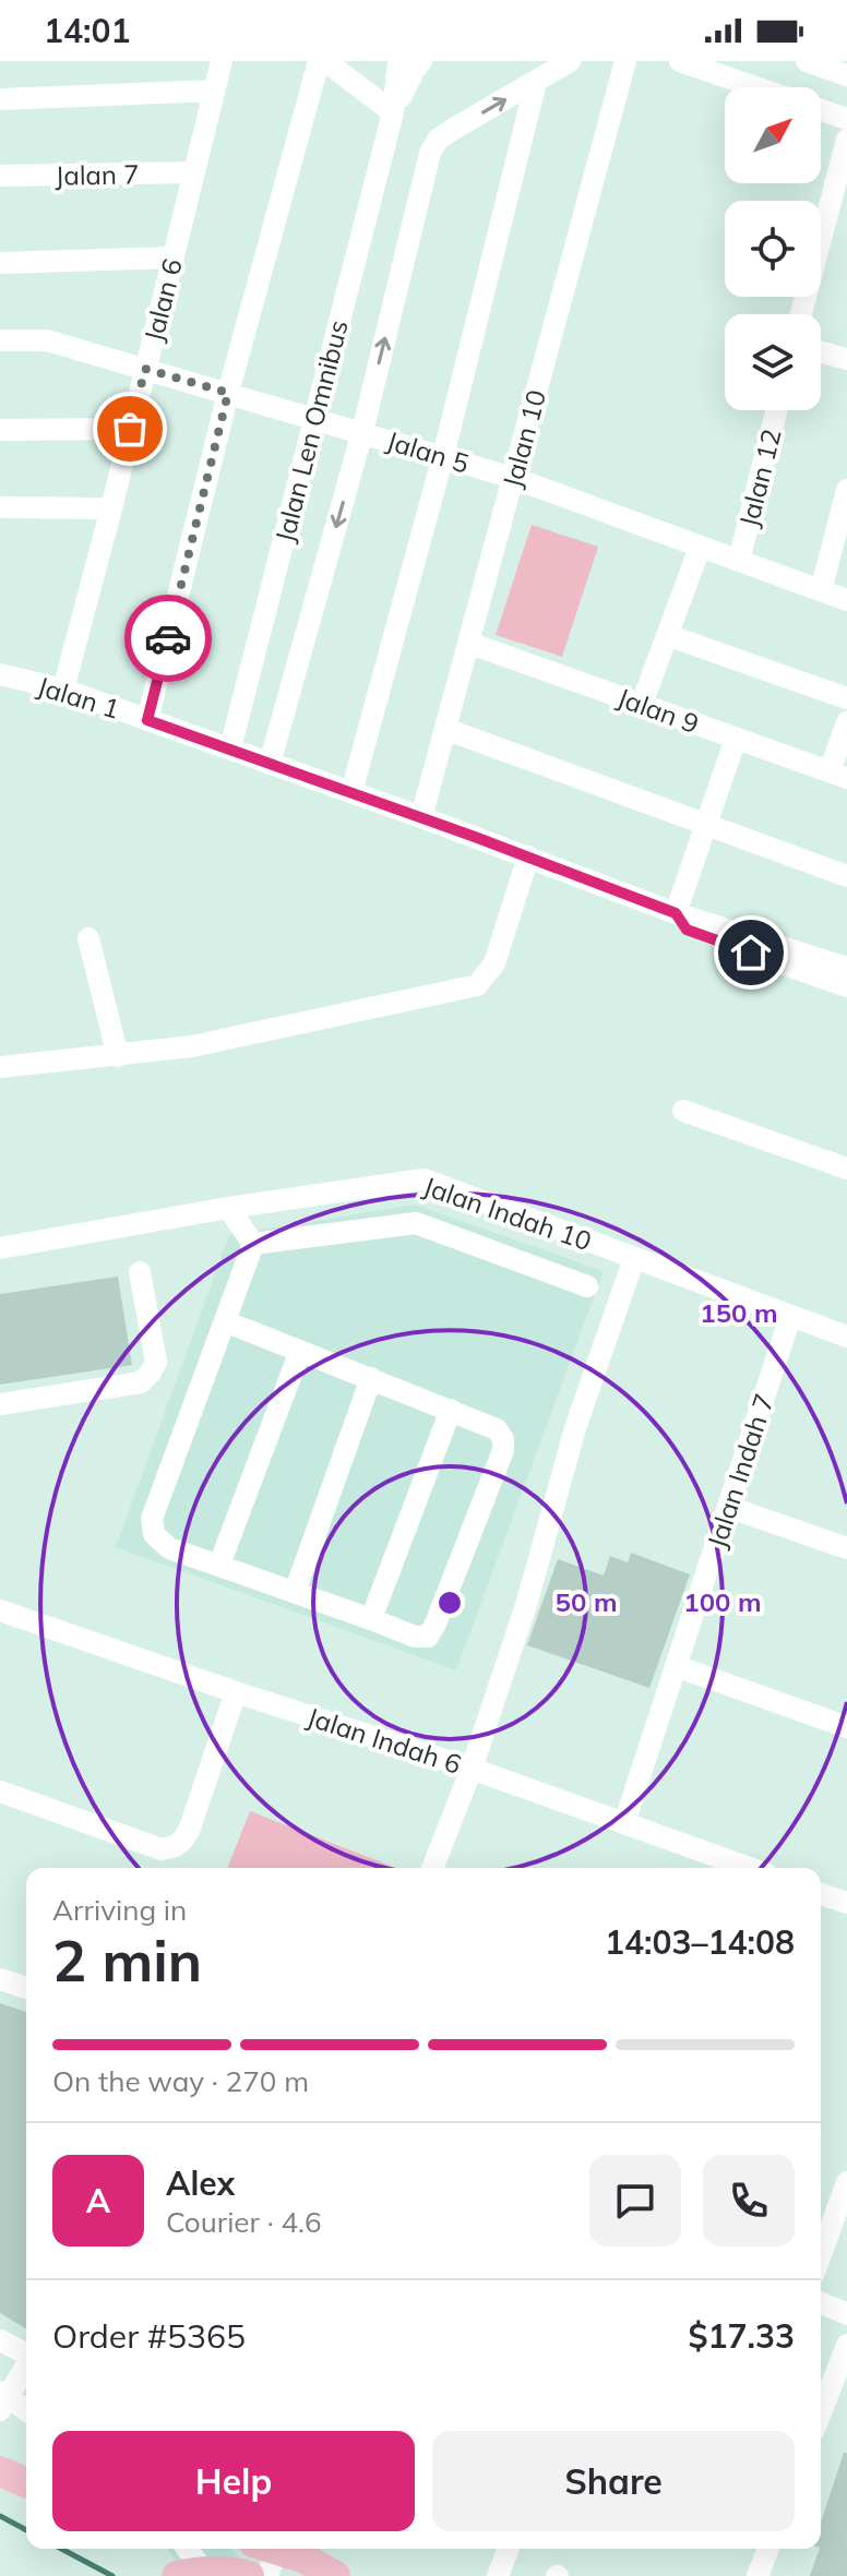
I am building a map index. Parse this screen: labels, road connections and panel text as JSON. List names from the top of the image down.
{
  "streets": {
    "street": [
      "Jalan 7",
      "Jalan 6",
      "Jalan Len Omnibus",
      "Jalan 10",
      "Jalan 5",
      "Jalan 12",
      "Jalan 1",
      "Jalan 9",
      "Jalan Indah 10",
      "Jalan Indah 7",
      "Jalan Indah 6"
    ]
  },
  "crossings": [
    ["Jalan 7", "Jalan 6"],
    ["Jalan 6", "Jalan 5"],
    ["Jalan 6", "Jalan 1"],
    ["Jalan Len Omnibus", "Jalan 5"],
    ["Jalan Len Omnibus", "Jalan 1"],
    ["Jalan 10", "Jalan 5"],
    ["Jalan 10", "Jalan 1"],
    ["Jalan 10", "Jalan 9"],
    ["Jalan 5", "Jalan 12"],
    ["Jalan Indah 10", "Jalan Indah 7"],
    ["Jalan Indah 7", "Jalan Indah 6"]
  ],
  "north": "top right",
  "page": {
    "status": "14:01",
    "heading": ["2 min", "Arriving in", "14:03–14:08"],
    "panel": [
      "Alex",
      "Courier · 4.6",
      "Order #5365",
      "$17.33"
    ],
    "bar": "On the way · 270 m",
    "round": "A",
    "buttons": ["Help", "Share"]
  },
  "rings": ["150 m", "50 m", "100 m"]
}
